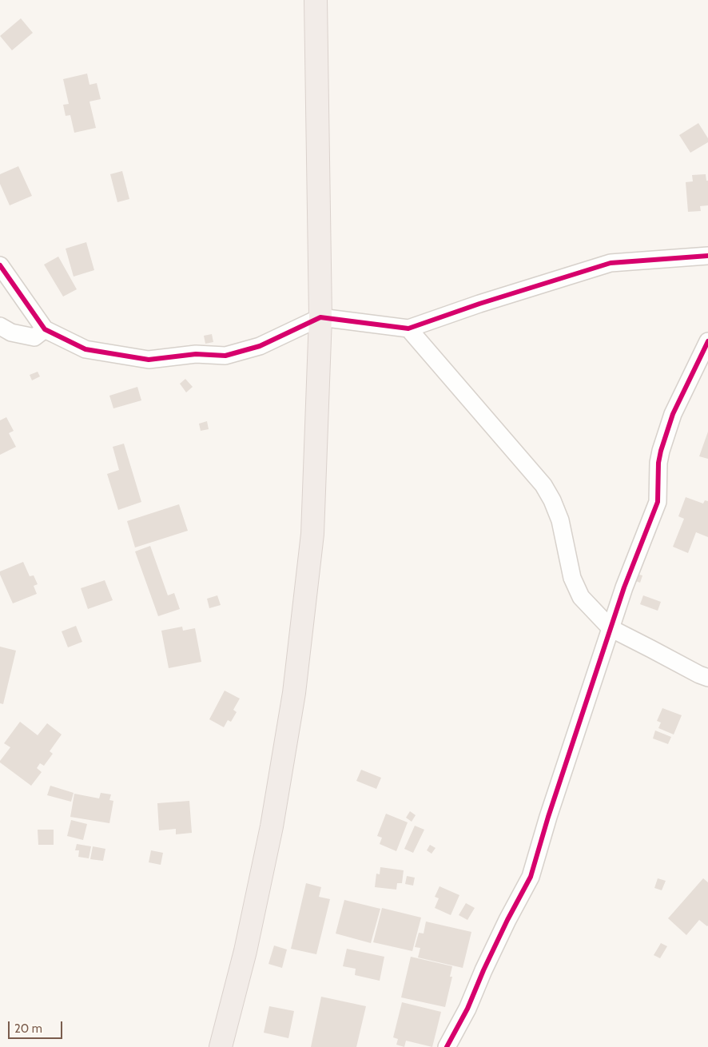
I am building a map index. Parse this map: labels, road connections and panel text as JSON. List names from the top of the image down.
{
  "scale_bar": "20 m"
}
